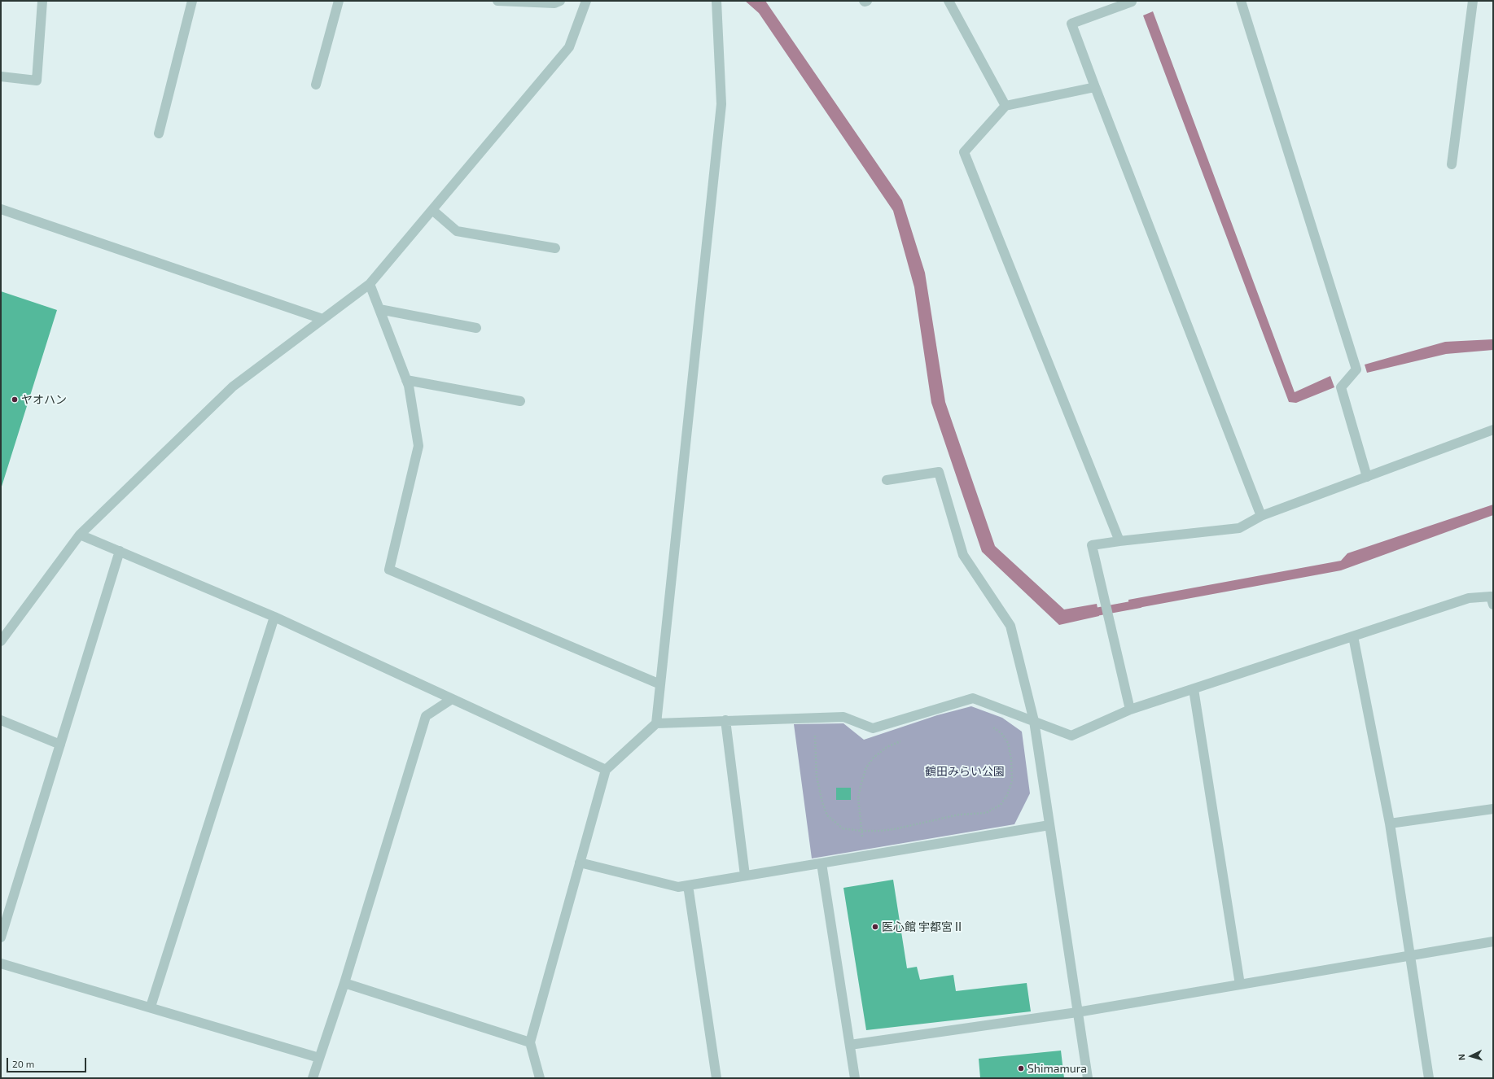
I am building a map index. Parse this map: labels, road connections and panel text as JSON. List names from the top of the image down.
{
  "parks": ["鶴田みらい公園"],
  "places": ["ヤオハン", "医心館 宇都宮Ⅱ", "Shimamura"],
  "scale_bar": "20 m",
  "north": "left"
}
